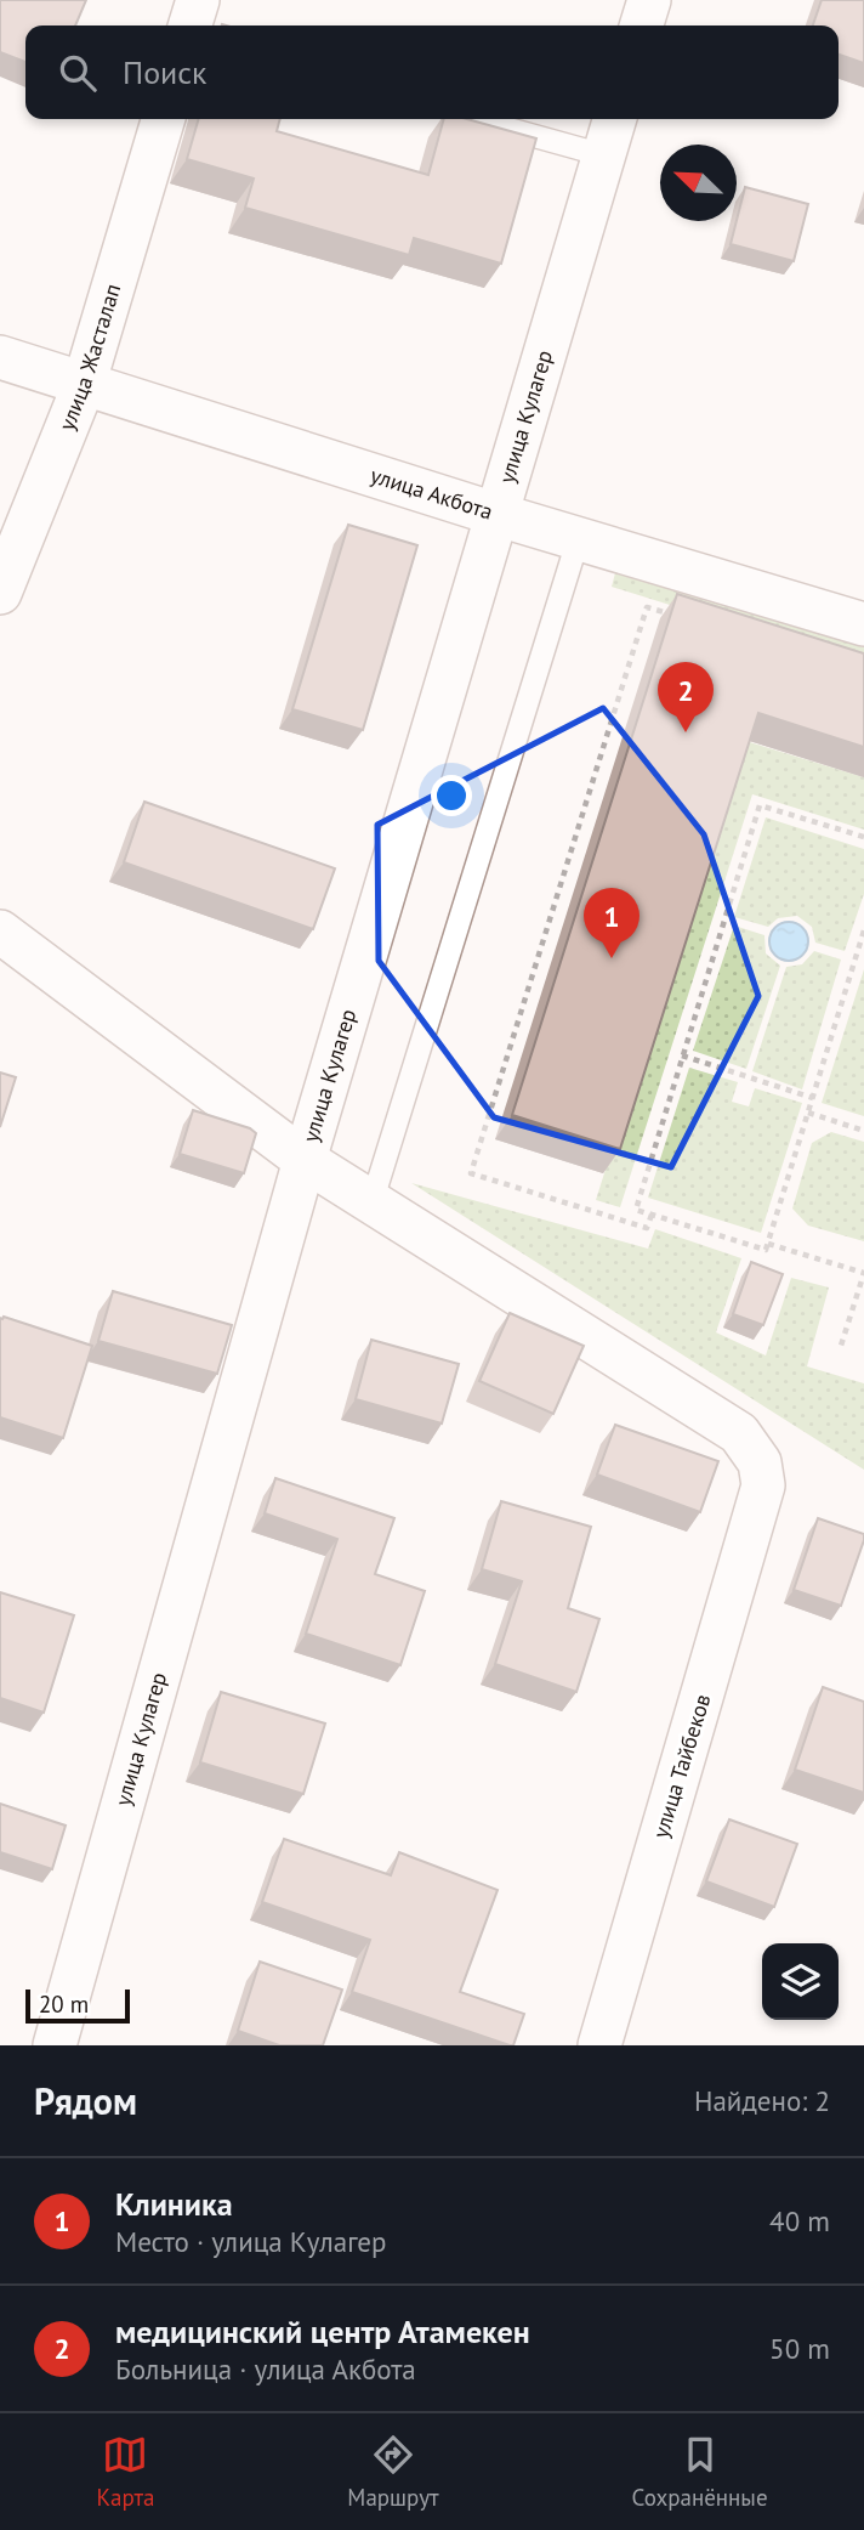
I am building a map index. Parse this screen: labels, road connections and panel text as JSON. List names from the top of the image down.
{
  "streets": {
    "street": [
      "улица Жасталап",
      "улица Кулагер",
      "улица Акбота",
      "улица Тайбеков"
    ]
  },
  "crossings": [
    ["улица Жасталап", "улица Акбота"],
    ["улица Кулагер", "улица Акбота"]
  ],
  "scale_bar": "20 m",
  "north": "top left",
  "page": {
    "search": "Поиск",
    "pins": ["2", "1"],
    "scale": "20 m",
    "heading": ["Рядом", "Найдено: 2"],
    "list": [
      {
        "mark": "1",
        "name": "Клиника",
        "note": "Место · улица Кулагер",
        "value": "40 m"
      },
      {
        "mark": "2",
        "name": "медицинский центр Атамекен",
        "note": "Больница · улица Акбота",
        "value": "50 m"
      }
    ],
    "nav": ["Карта", "Маршрут", "Сохранённые"]
  }
}
